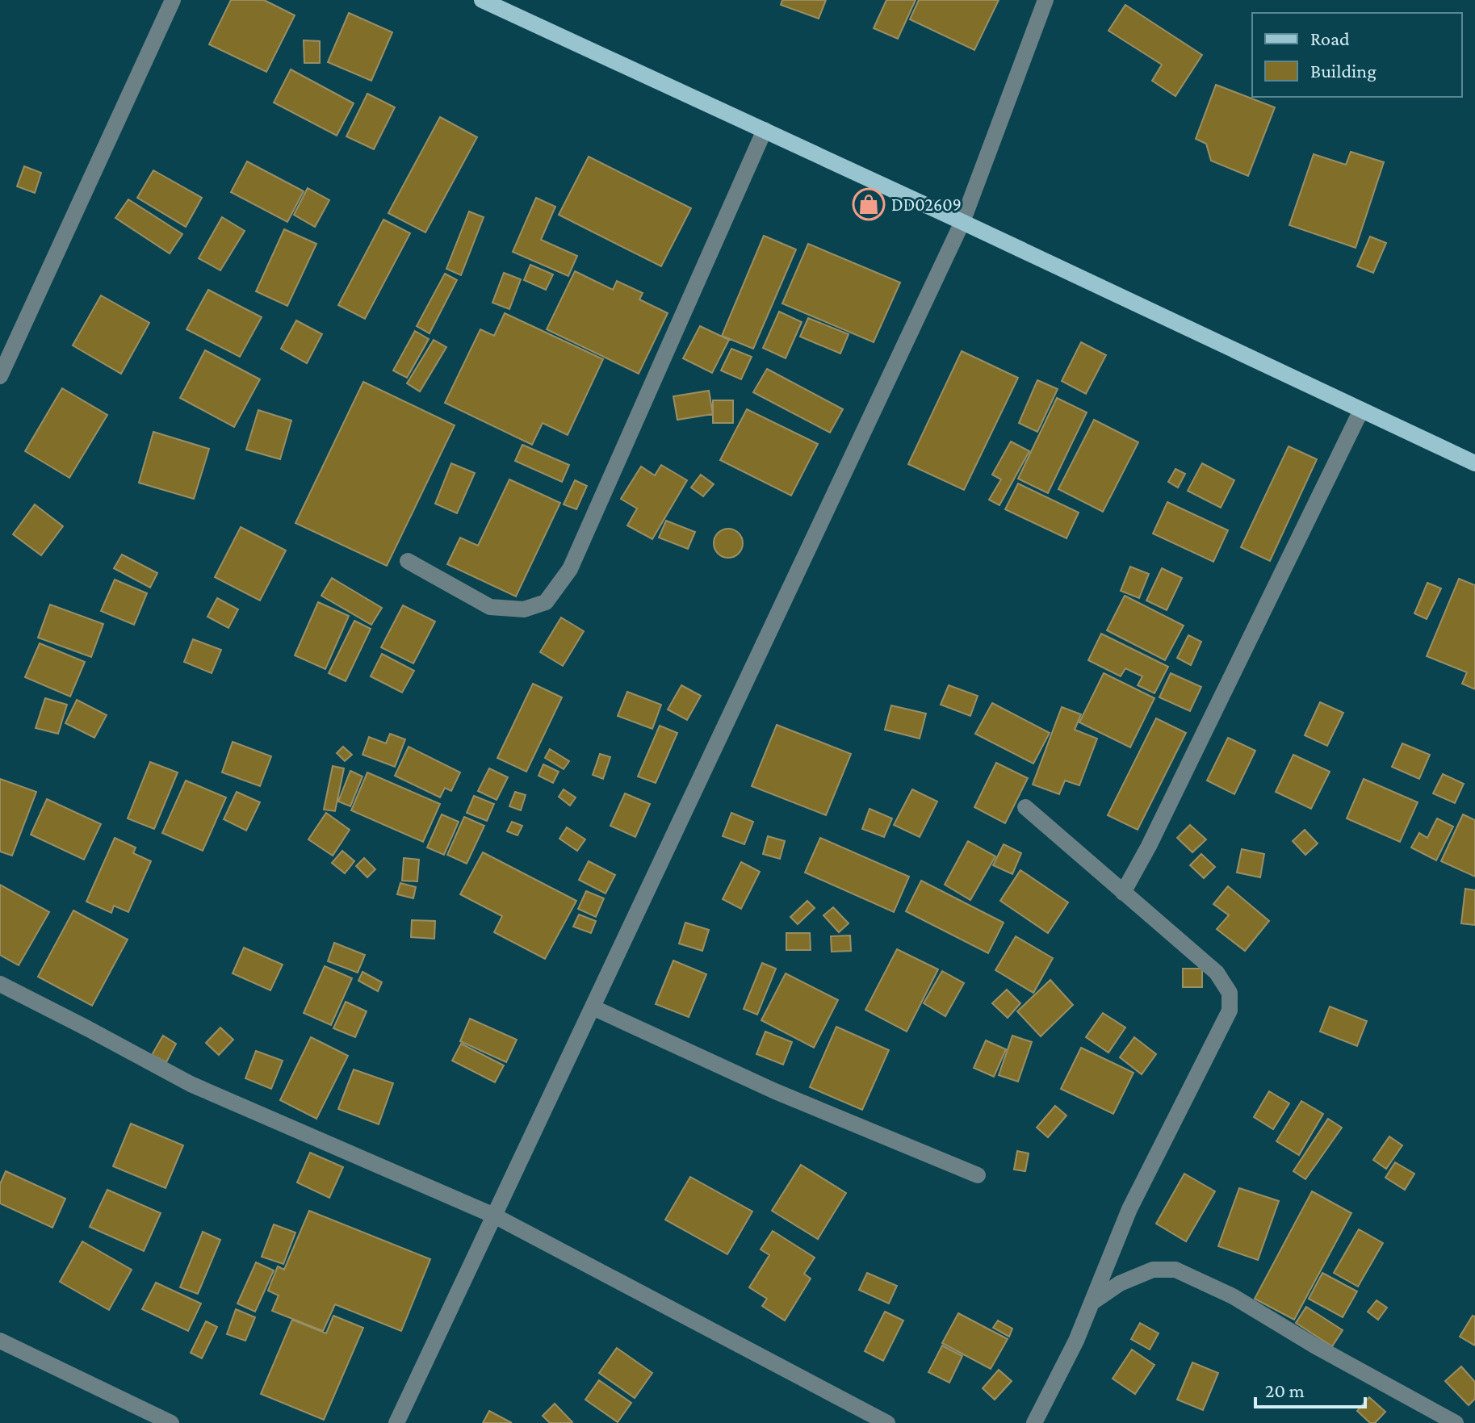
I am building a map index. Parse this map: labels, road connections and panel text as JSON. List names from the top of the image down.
{
  "places": {
    "shop": ["DD02609"]
  },
  "legend": ["Road", "Building"],
  "scale_bar": "20 m"
}
